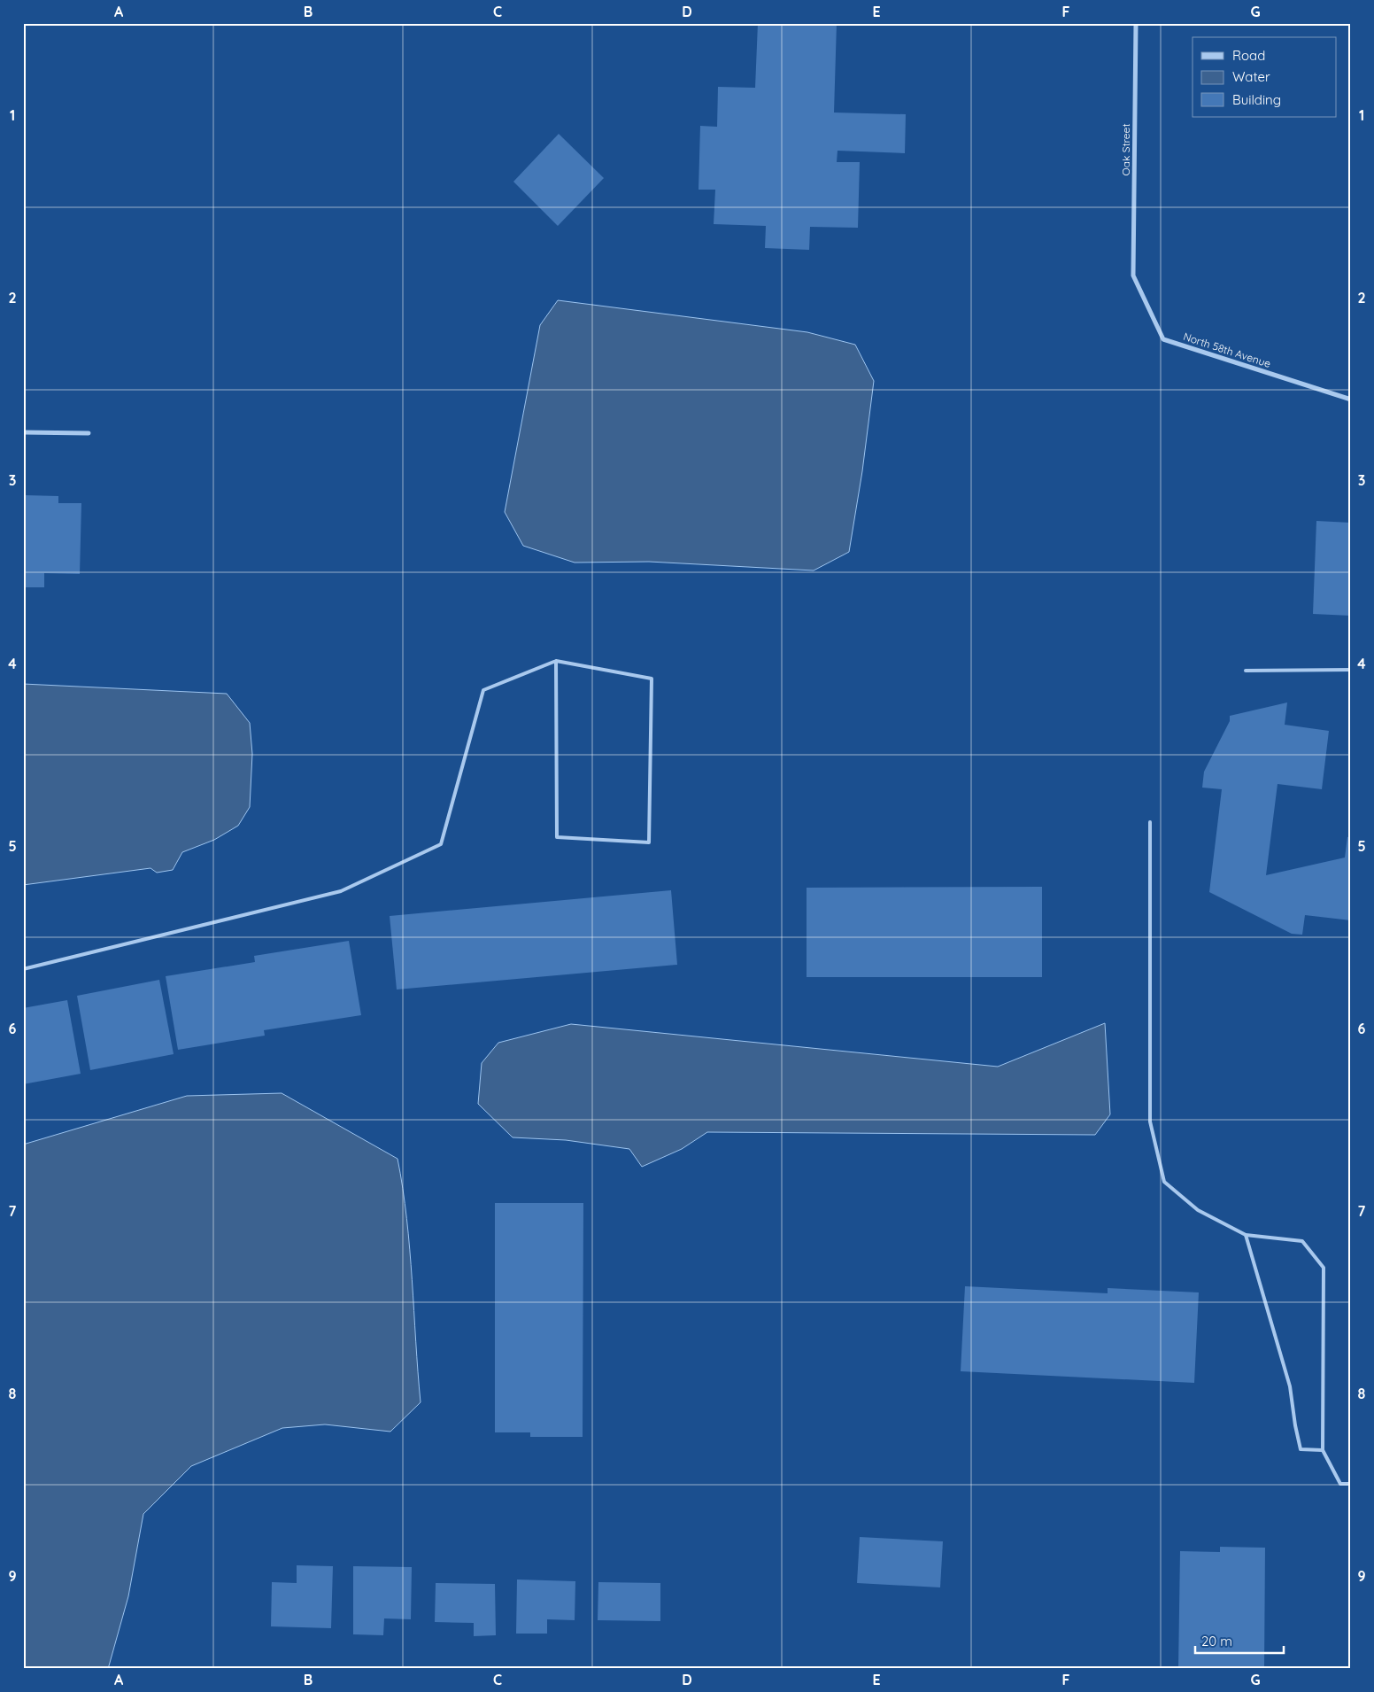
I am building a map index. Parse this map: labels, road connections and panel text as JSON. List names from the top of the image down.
{
  "streets": {
    "street": ["Oak Street", "North 58th Avenue"]
  },
  "crossings": [
    ["Oak Street", "North 58th Avenue"]
  ],
  "legend": ["Road", "Water", "Building"],
  "scale_bar": "20 m",
  "grid": {
    "columns": [
      "A",
      "B",
      "C",
      "D",
      "E",
      "F",
      "G"
    ],
    "rows": [
      "1",
      "2",
      "3",
      "4",
      "5",
      "6",
      "7",
      "8",
      "9"
    ]
  }
}
